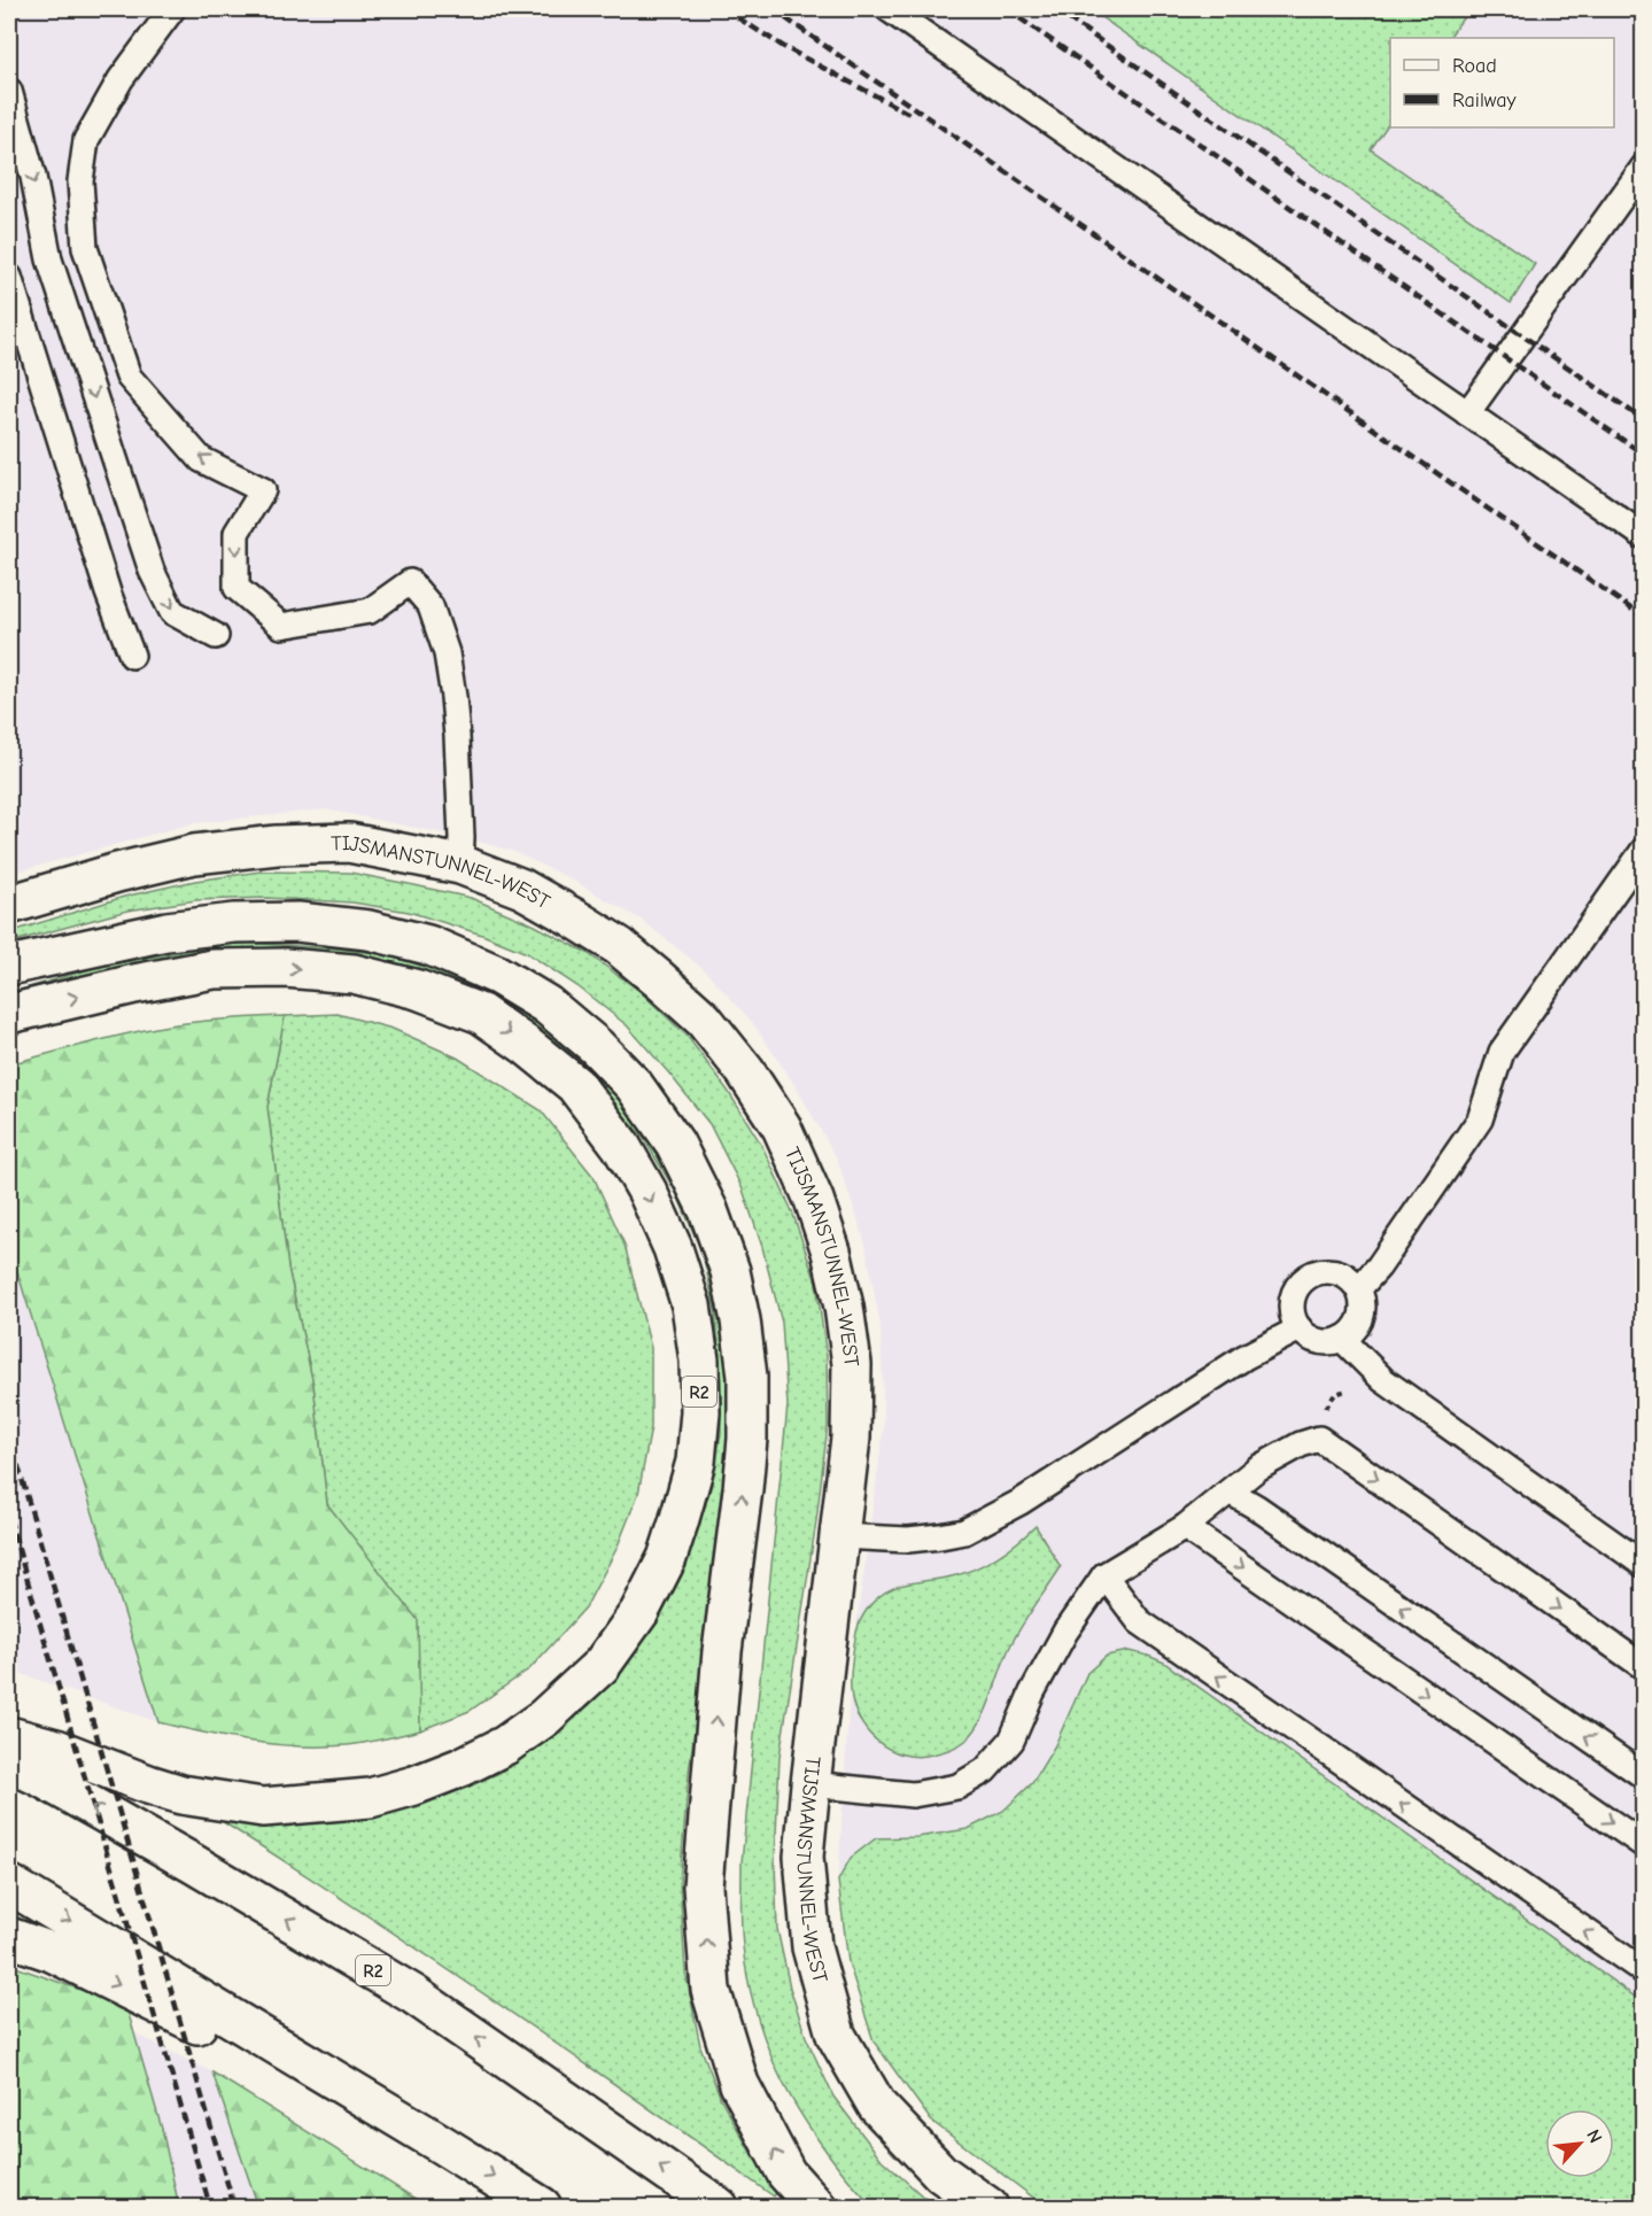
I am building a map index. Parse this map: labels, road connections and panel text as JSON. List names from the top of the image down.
{
  "streets": {
    "main road": ["TIJSMANSTUNNEL-WEST", "R2"]
  },
  "legend": ["Road", "Railway"],
  "north": "top right"
}
